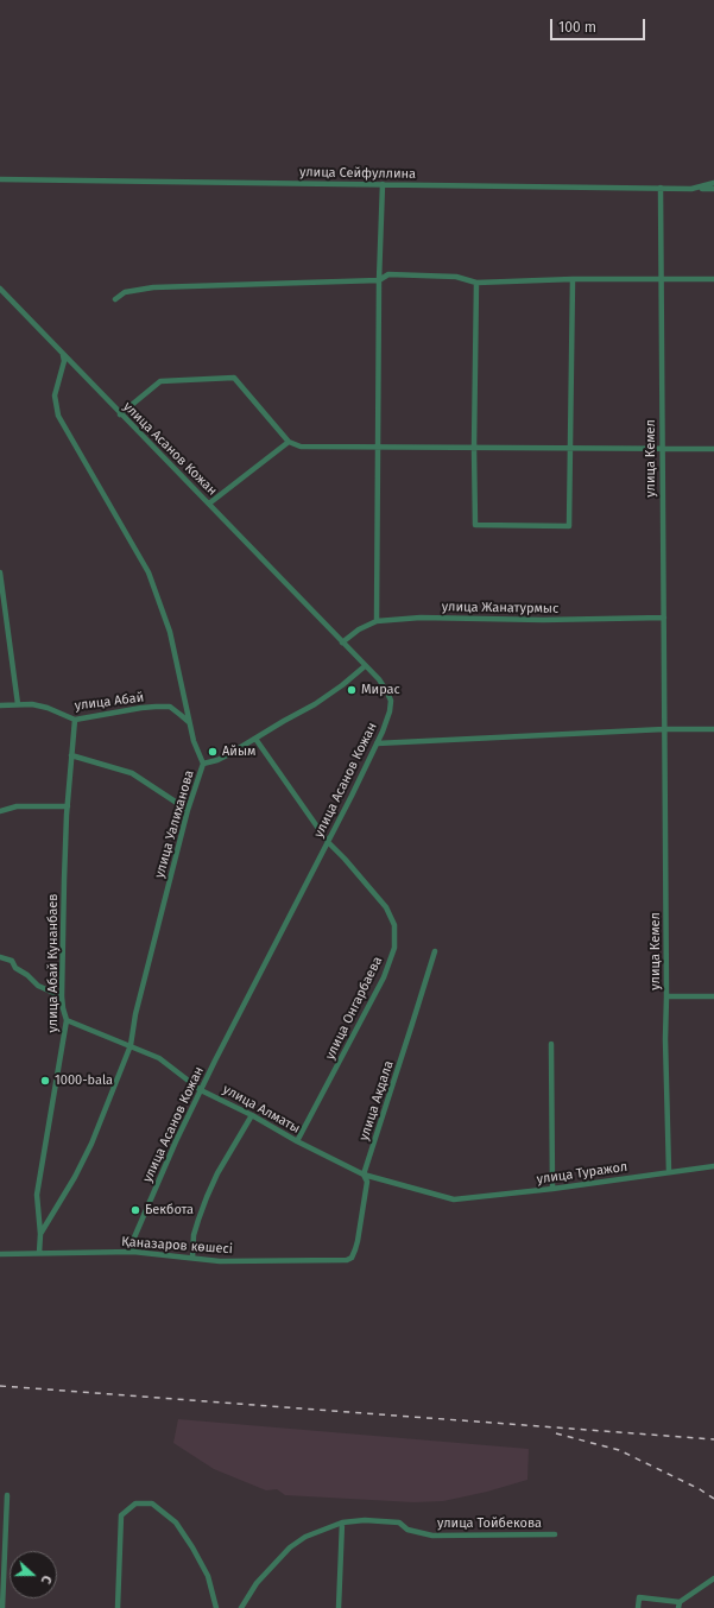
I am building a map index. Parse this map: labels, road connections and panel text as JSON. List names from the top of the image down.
{
  "streets": {
    "street": [
      "улица Сейфуллина",
      "улица Асанов Кожан",
      "улица Кемел",
      "улица Жанатурмыс",
      "улица Абай",
      "улица Уалиханова",
      "улица Абай Кунанбаев",
      "улица Онгарбаева",
      "улица Акдала",
      "улица Алматы",
      "улица Туражол",
      "Қаназаров көшесі",
      "улица Тойбекова"
    ]
  },
  "crossings": [
    ["улица Сейфуллина", "улица Кемел"],
    ["улица Асанов Кожан", "улица Жанатурмыс"],
    ["улица Асанов Кожан", "улица Уалиханова"],
    ["улица Асанов Кожан", "улица Онгарбаева"],
    ["улица Асанов Кожан", "улица Алматы"],
    ["улица Асанов Кожан", "Қаназаров көшесі"],
    ["улица Кемел", "улица Жанатурмыс"],
    ["улица Кемел", "улица Туражол"],
    ["улица Абай", "улица Уалиханова"],
    ["улица Абай", "улица Абай Кунанбаев"],
    ["улица Уалиханова", "улица Абай Кунанбаев"],
    ["улица Уалиханова", "улица Алматы"],
    ["улица Уалиханова", "Қаназаров көшесі"],
    ["улица Абай Кунанбаев", "улица Алматы"],
    ["улица Онгарбаева", "улица Алматы"],
    ["улица Акдала", "улица Алматы"],
    ["улица Акдала", "Қаназаров көшесі"],
    ["улица Алматы", "улица Туражол"]
  ],
  "places": [
    "Мирас",
    "Айым",
    "1000-bala",
    "Бекбота"
  ],
  "scale_bar": "100 m",
  "north": "right"
}
